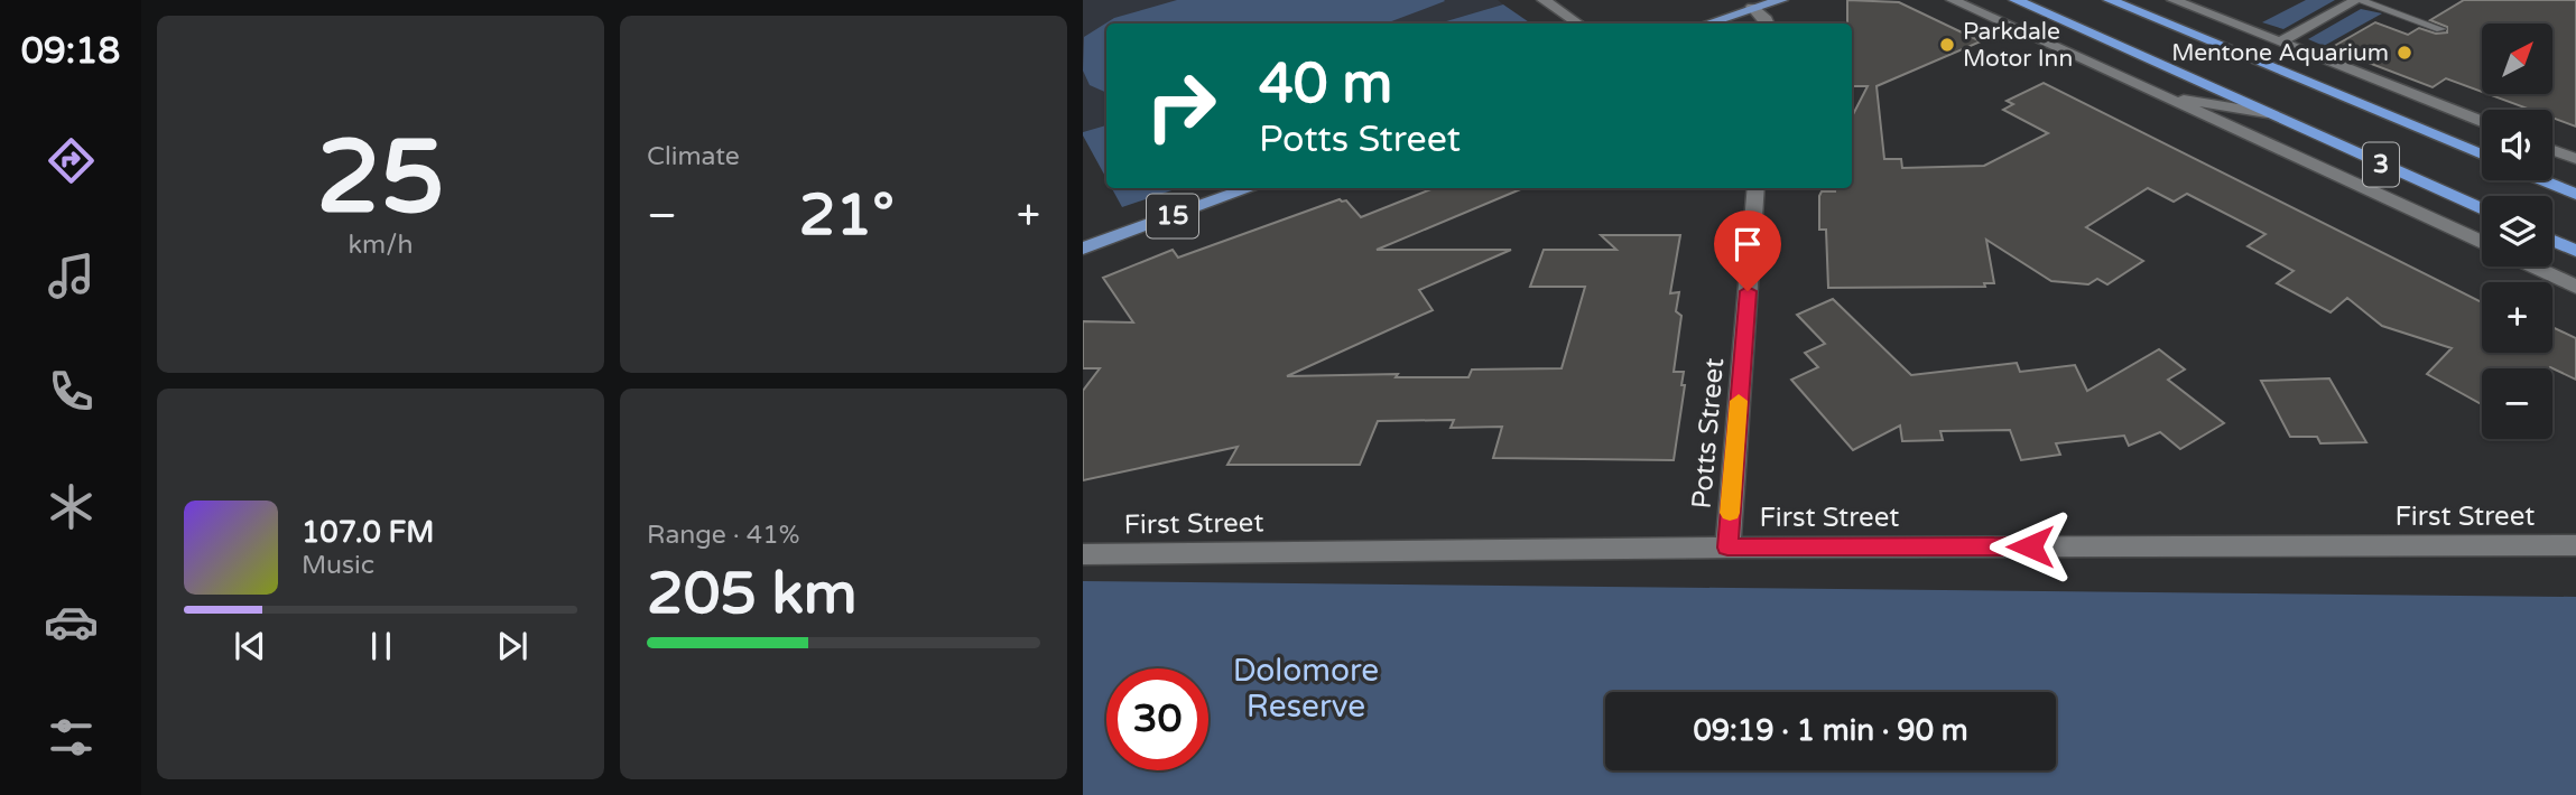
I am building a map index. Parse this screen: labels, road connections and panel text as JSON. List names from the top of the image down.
{
  "streets": {
    "highway": ["3"],
    "main road": ["15"],
    "street": ["Potts Street", "First Street"]
  },
  "crossings": [
    ["Potts Street", "First Street"]
  ],
  "parks": ["Dolomore Reserve"],
  "places": ["Parkdale Motor Inn", "Mentone Aquarium"],
  "north": "top right",
  "page": {
    "tabs": "09:18",
    "tile": [
      ["25", "km/h"],
      "Climate",
      ["Range · 41%", "205 km"]
    ],
    "map_buttons": ["+", "−"],
    "turn": ["40 m", "Potts Street"],
    "heat": ["−", "21°", "+"],
    "song": ["107.0 FM", "Music"],
    "limit": "30",
    "trip": "09:19 · 1 min · 90 m"
  }
}
